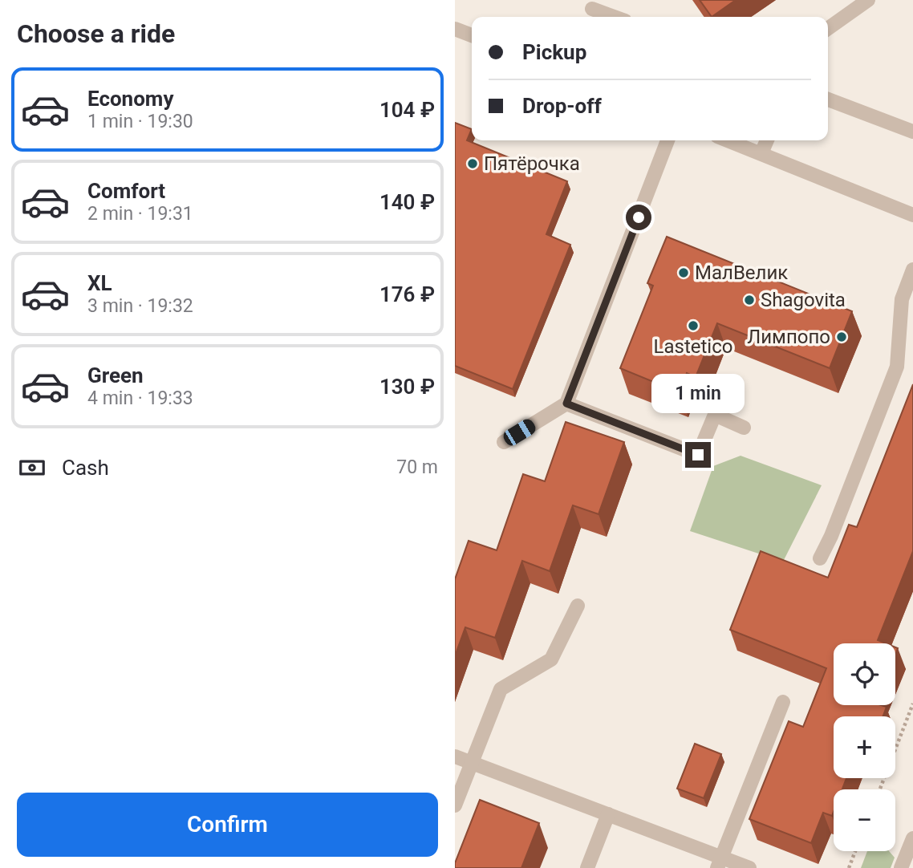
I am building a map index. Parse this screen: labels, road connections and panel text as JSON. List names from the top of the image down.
{
  "places": [
    "Пятёрочка",
    "МалВелик",
    "Shagovita",
    "Lastetico",
    "Лимпопо"
  ],
  "page": {
    "heading": "Choose a ride",
    "banner": ["Pickup", "Drop-off"],
    "list": [
      {
        "name": "Economy",
        "note": "1 min · 19:30",
        "value": "104 ₽"
      },
      {
        "name": "Comfort",
        "note": "2 min · 19:31",
        "value": "140 ₽"
      },
      {
        "name": "XL",
        "note": "3 min · 19:32",
        "value": "176 ₽"
      },
      {
        "name": "Green",
        "note": "4 min · 19:33",
        "value": "130 ₽"
      }
    ],
    "bubble": "1 min",
    "pay": ["Cash", "70 m"],
    "map_buttons": ["+", "−"],
    "buttons": "Confirm"
  }
}
